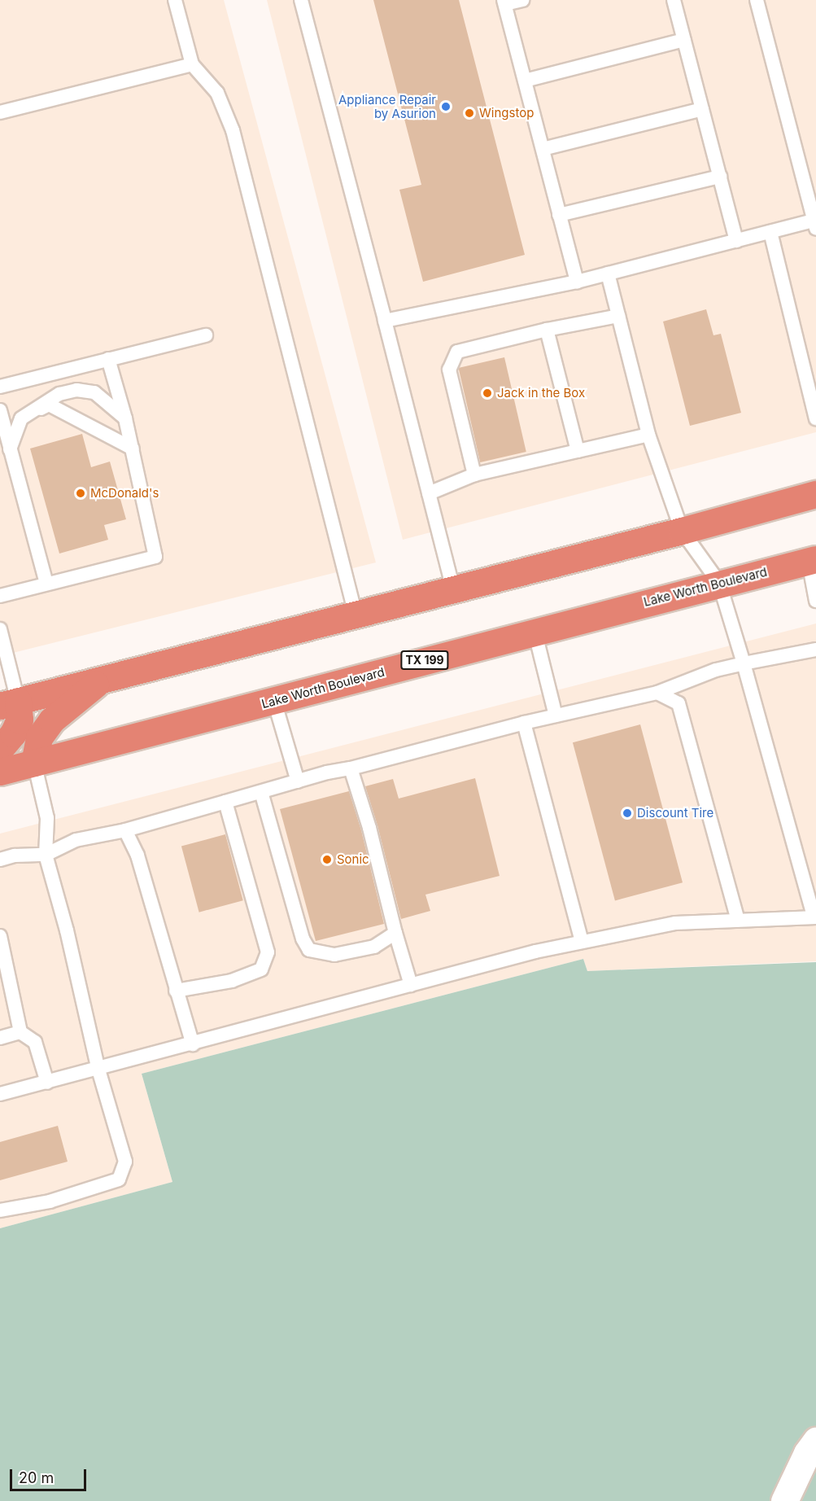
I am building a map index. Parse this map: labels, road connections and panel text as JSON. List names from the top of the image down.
{
  "streets": {
    "highway": ["Lake Worth Boulevard", "TX 199"]
  },
  "places": [
    "Appliance Repair by Asurion",
    "Wingstop",
    "Jack in the Box",
    "McDonald's",
    "Discount Tire",
    "Sonic"
  ],
  "scale_bar": "20 m"
}
